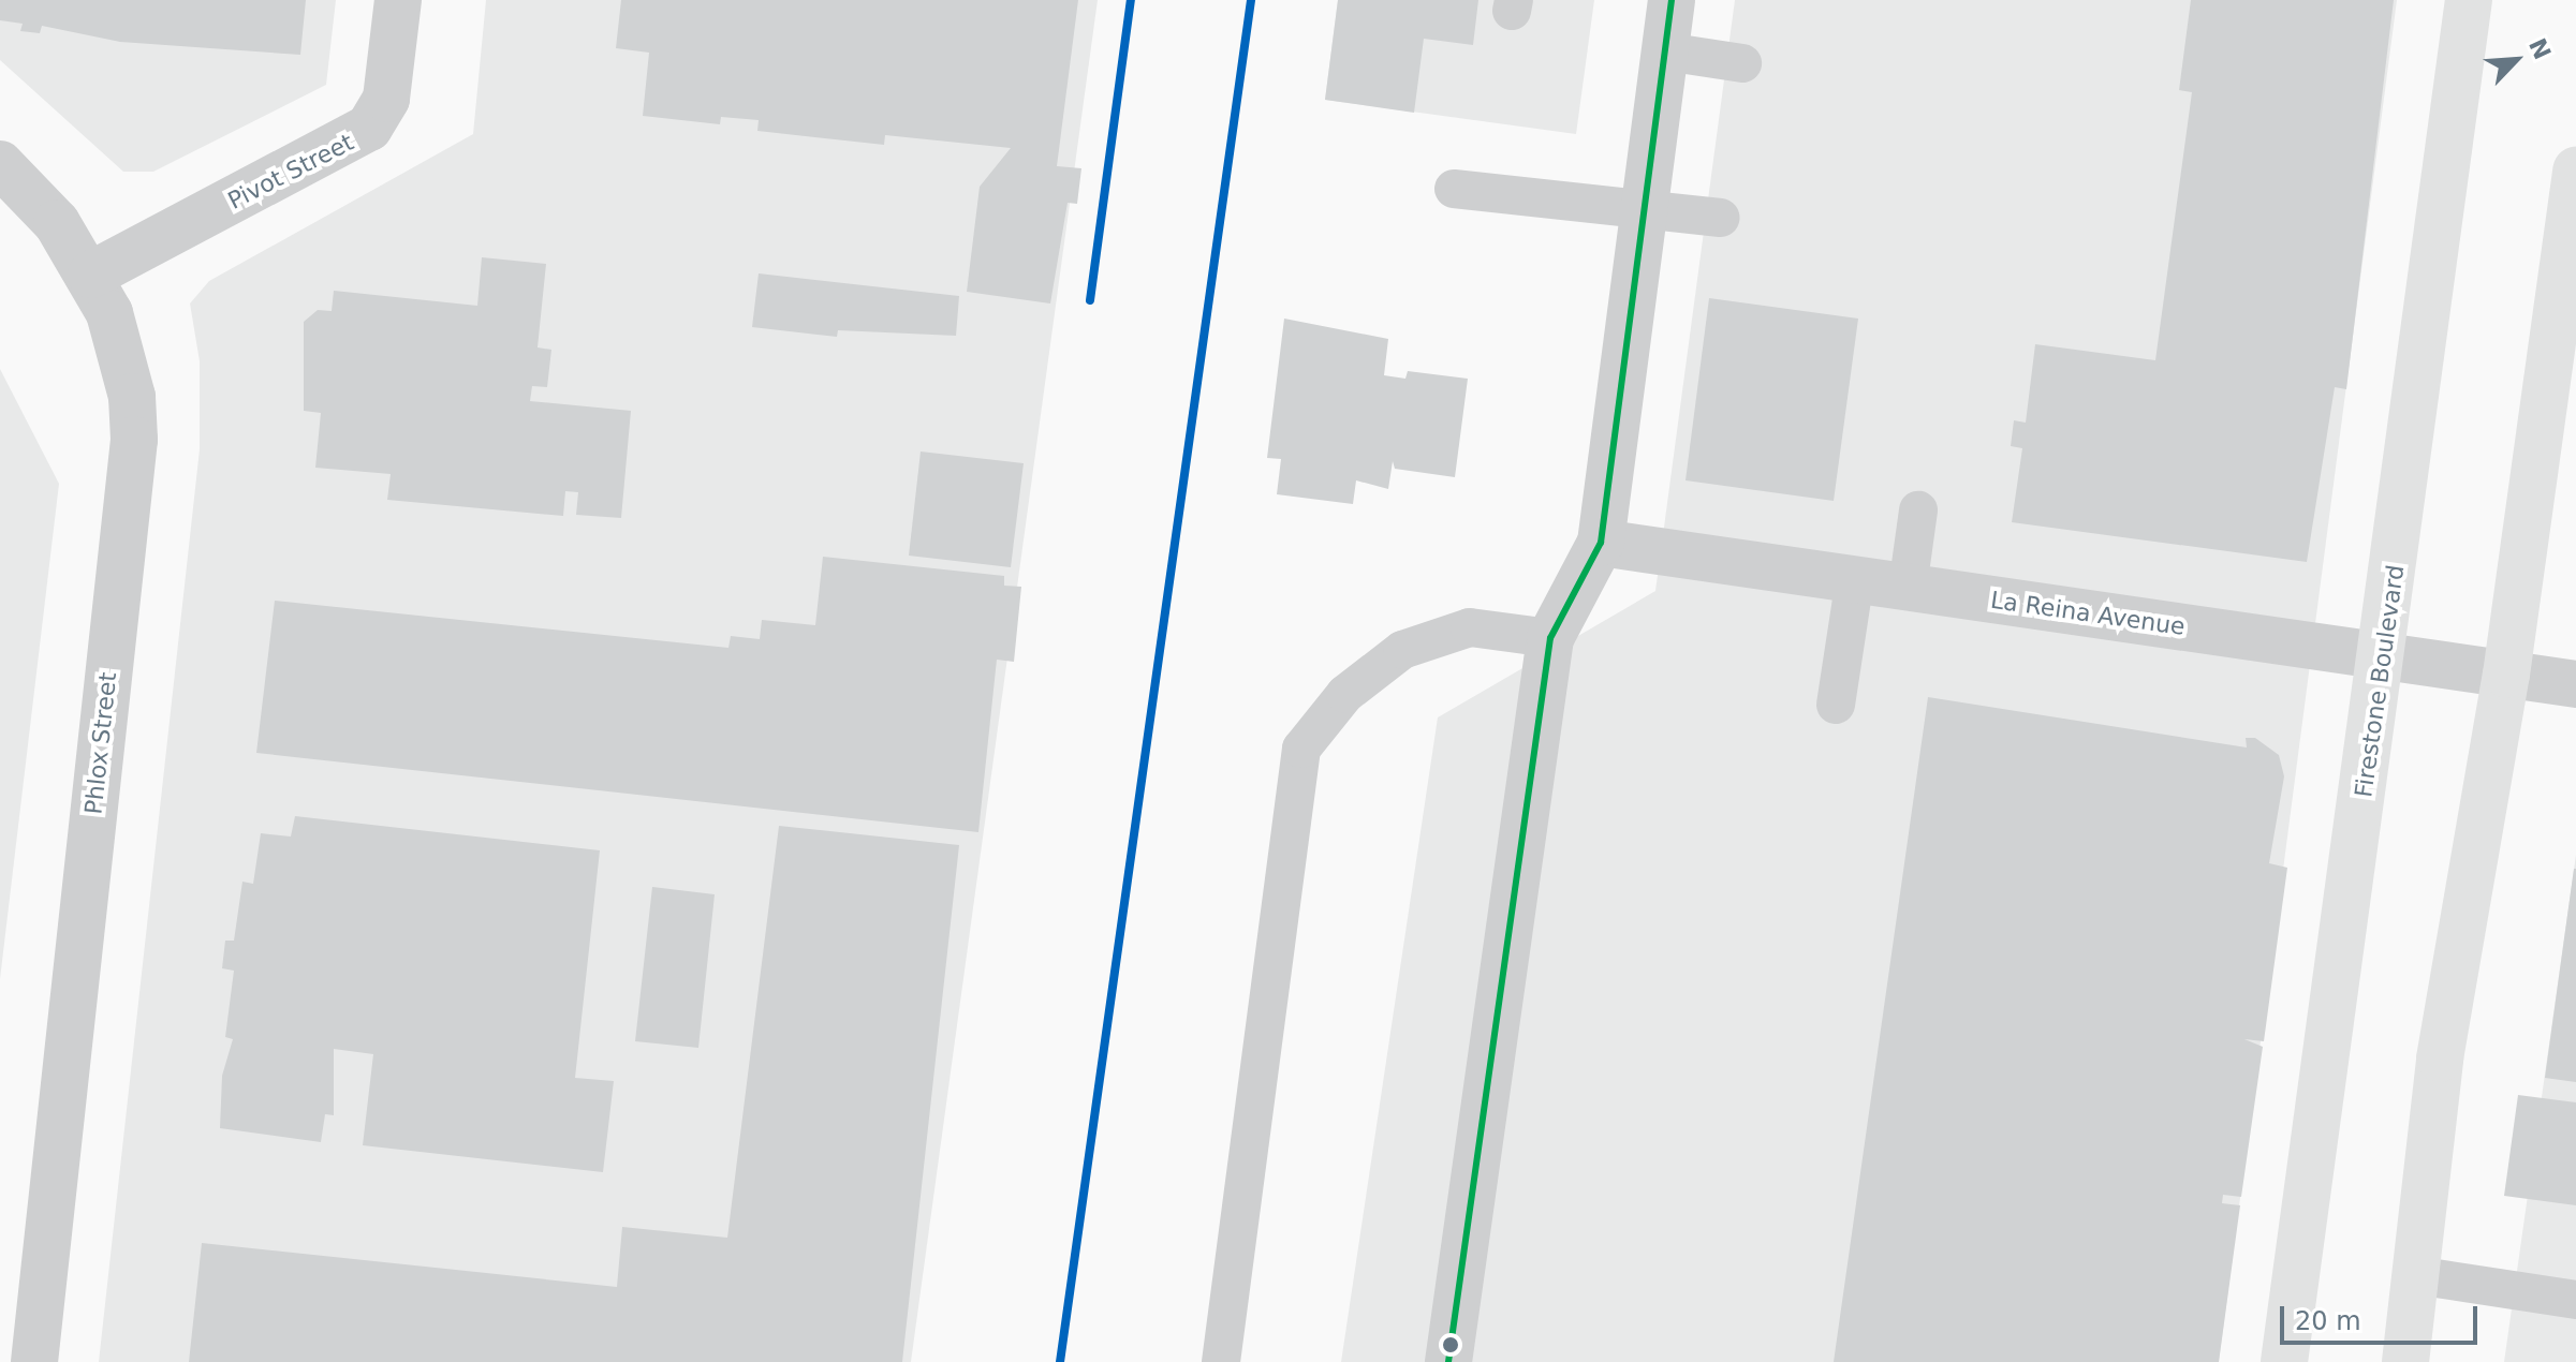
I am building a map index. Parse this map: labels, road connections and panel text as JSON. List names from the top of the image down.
{
  "streets": {
    "main road": ["Firestone Boulevard"],
    "street": ["Pivot Street", "La Reina Avenue", "Phlox Street"]
  },
  "crossings": [
    ["Pivot Street", "Phlox Street"],
    ["La Reina Avenue", "Firestone Boulevard"]
  ],
  "scale_bar": "20 m",
  "north": "top right"
}
